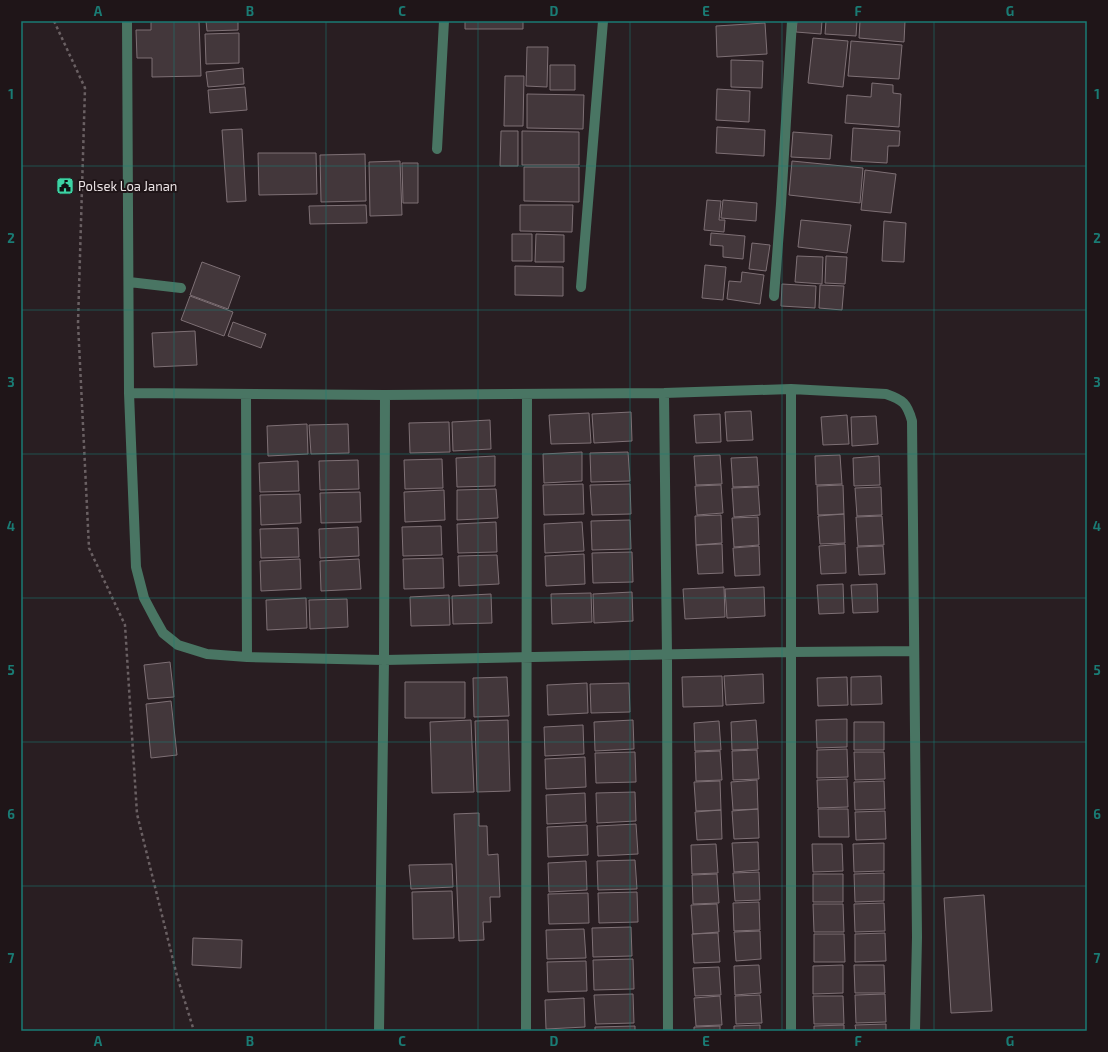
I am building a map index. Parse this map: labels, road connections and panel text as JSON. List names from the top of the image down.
{
  "places": {
    "public building": ["Polsek Loa Janan"]
  },
  "grid": {
    "columns": [
      "A",
      "B",
      "C",
      "D",
      "E",
      "F",
      "G"
    ],
    "rows": [
      "1",
      "2",
      "3",
      "4",
      "5",
      "6",
      "7"
    ]
  }
}
